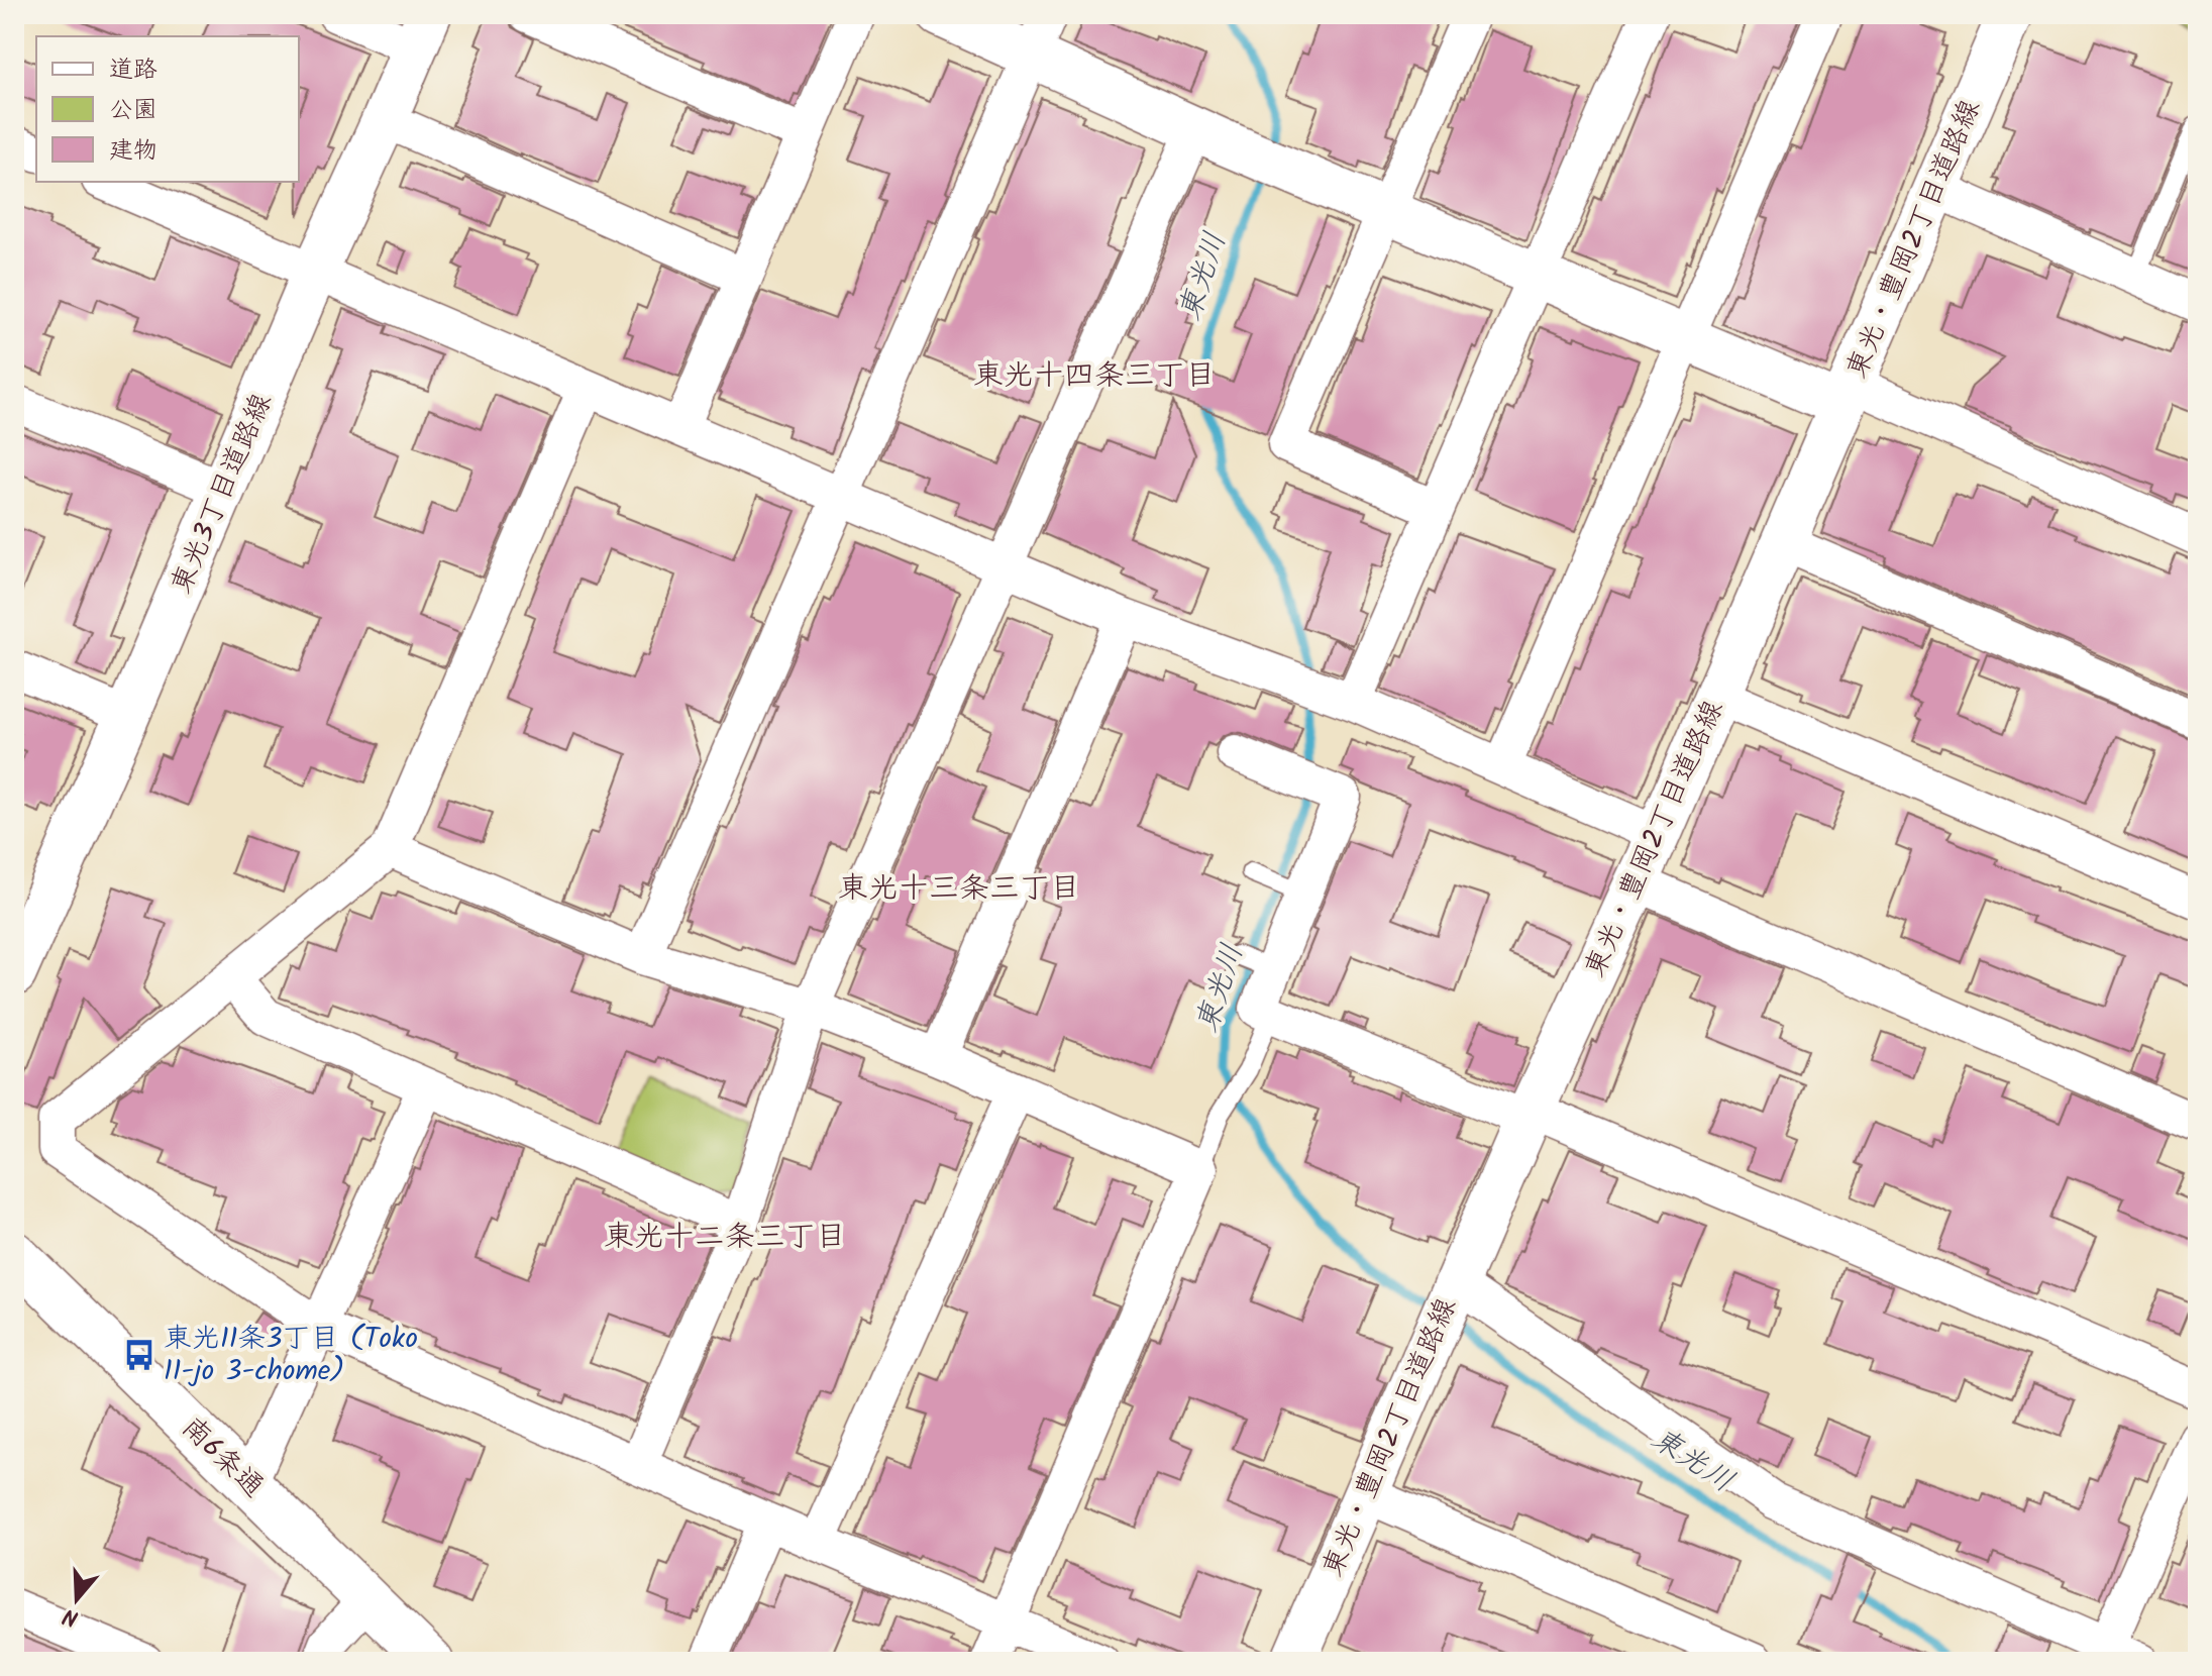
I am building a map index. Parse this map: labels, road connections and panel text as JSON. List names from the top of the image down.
{
  "streets": {
    "street": ["東光・豊岡2丁目道路線", "東光3丁目道路線", "南6条通"]
  },
  "districts": ["東光十四条三丁目", "東光十三条三丁目", "東光十二条三丁目"],
  "water": ["東光川"],
  "places": {
    "bus stop": ["東光11条3丁目 (Toko 11-jo 3-chome)"]
  },
  "legend": ["道路", "公園", "建物"],
  "north": "bottom"
}
